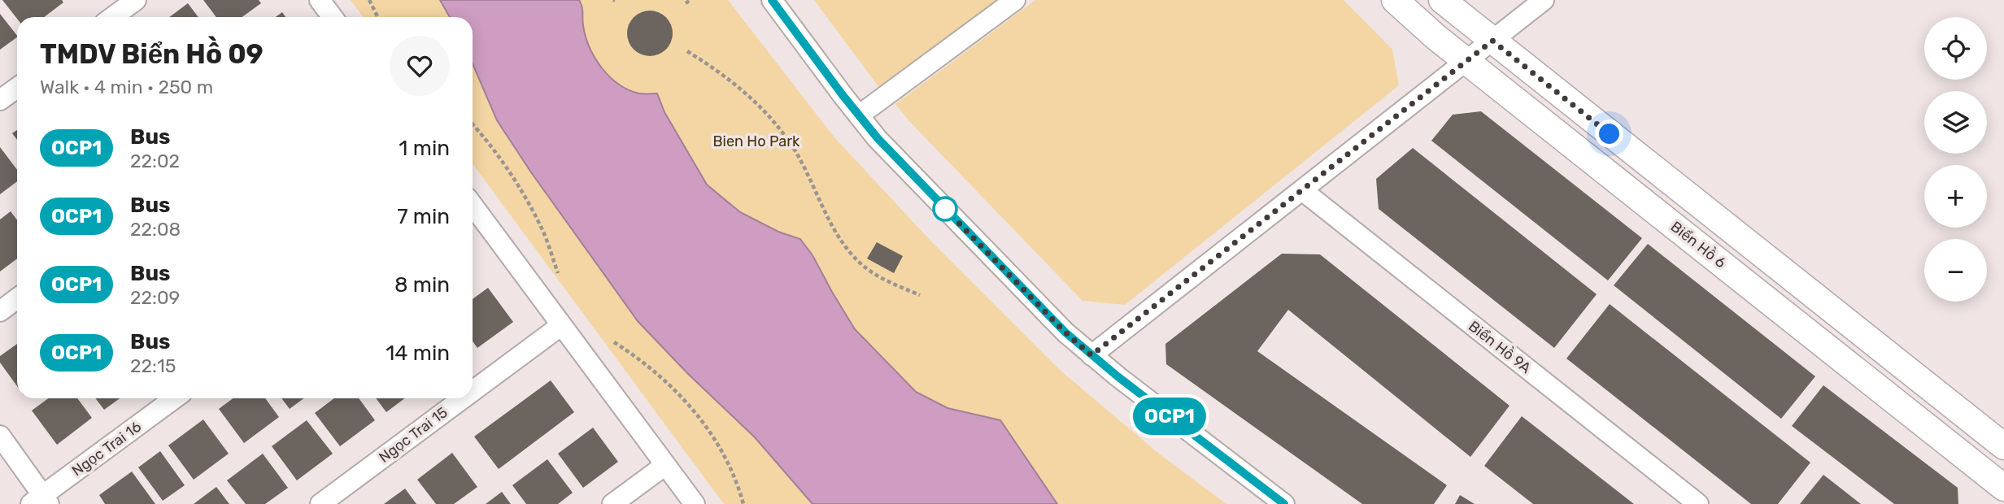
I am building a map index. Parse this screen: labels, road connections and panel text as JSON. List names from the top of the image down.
{
  "streets": {
    "street": [
      "Biển Hồ 6",
      "Biển Hồ 9A",
      "Ngọc Trai 15",
      "Ngọc Trai 16"
    ]
  },
  "parks": ["Bien Ho Park"],
  "lines": ["bus line OCP1"],
  "page": {
    "on_map": "OCP1",
    "map_buttons": ["+", "−"],
    "heading": ["TMDV Biển Hồ 09", "Walk · 4 min · 250 m"],
    "list": [
      {
        "mark": "OCP1",
        "name": "Bus",
        "note": "22:02",
        "value": "1 min"
      },
      {
        "mark": "OCP1",
        "name": "Bus",
        "note": "22:08",
        "value": "7 min"
      },
      {
        "mark": "OCP1",
        "name": "Bus",
        "note": "22:09",
        "value": "8 min"
      },
      {
        "mark": "OCP1",
        "name": "Bus",
        "note": "22:15",
        "value": "14 min"
      }
    ]
  }
}
